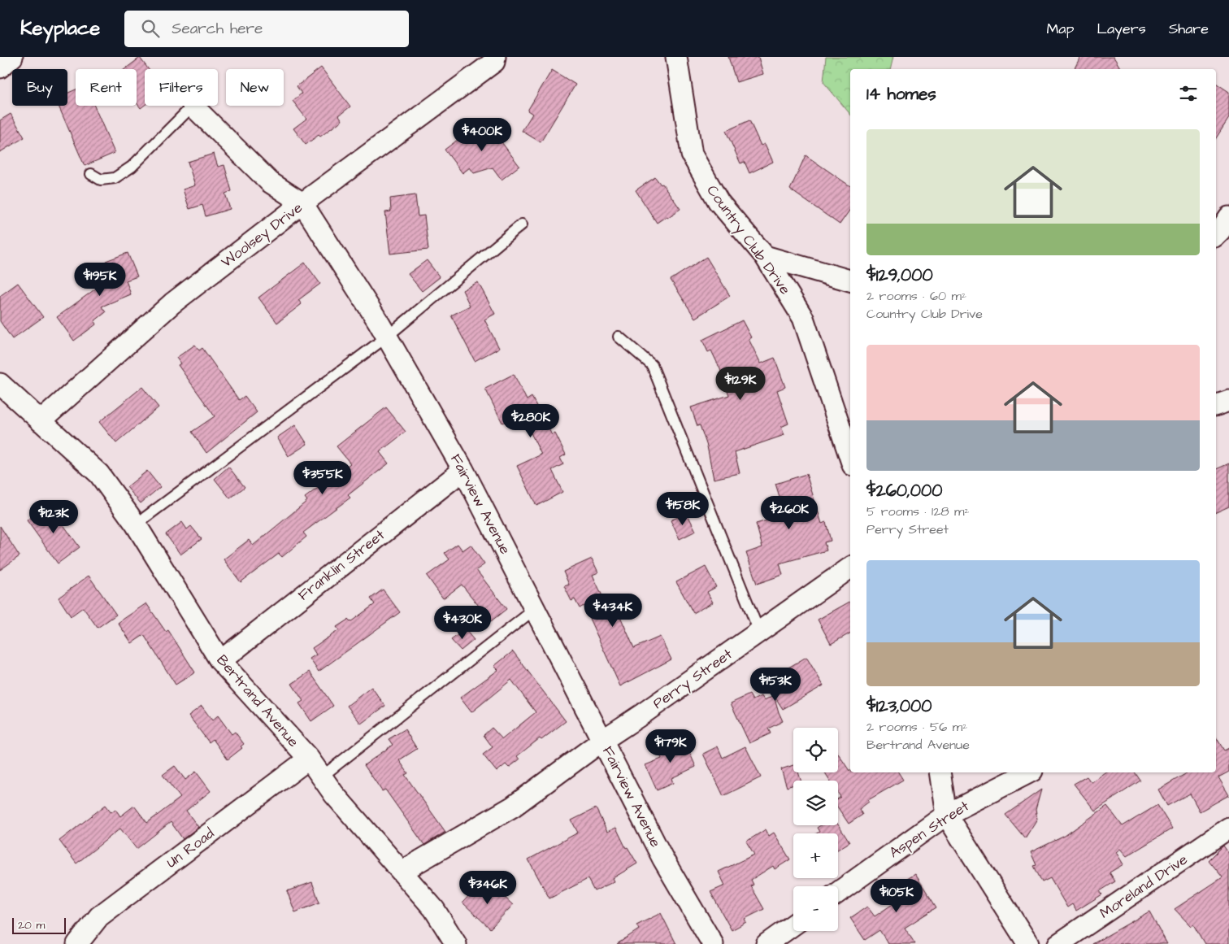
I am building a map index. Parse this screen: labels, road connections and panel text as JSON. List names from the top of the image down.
{
  "streets": {
    "street": [
      "Woolsey Drive",
      "Country Club Drive",
      "Fairview Avenue",
      "Franklin Street",
      "Perry Street",
      "Bertrand Avenue",
      "Aspen Street",
      "Un Road",
      "Moreland Drive"
    ]
  },
  "crossings": [
    ["Woolsey Drive", "Fairview Avenue"],
    ["Woolsey Drive", "Bertrand Avenue"],
    ["Fairview Avenue", "Franklin Street"],
    ["Fairview Avenue", "Perry Street"],
    ["Franklin Street", "Bertrand Avenue"],
    ["Perry Street", "Bertrand Avenue"],
    ["Bertrand Avenue", "Un Road"]
  ],
  "scale_bar": "20 m",
  "page": {
    "header": "Keyplace",
    "search": "Search here",
    "nav": ["Map", "Layers", "Share"],
    "chip": [
      "Buy",
      "Rent",
      "Filters",
      "New"
    ],
    "heading": "14 homes",
    "price": [
      "$400K",
      "$195K",
      "$129K",
      "$280K",
      "$355K",
      "$158K",
      "$260K",
      "$123K",
      "$434K",
      "$430K",
      "$153K",
      "$179K",
      "$346K",
      "$105K"
    ],
    "list": [
      {
        "name": "$129,000",
        "note": "2 rooms · 60 m² · Country Club Drive"
      },
      {
        "name": "$260,000",
        "note": "5 rooms · 128 m² · Perry Street"
      },
      {
        "name": "$123,000",
        "note": "2 rooms · 56 m² · Bertrand Avenue"
      }
    ],
    "map_buttons": ["+", "−"],
    "scale": "20 m"
  }
}
